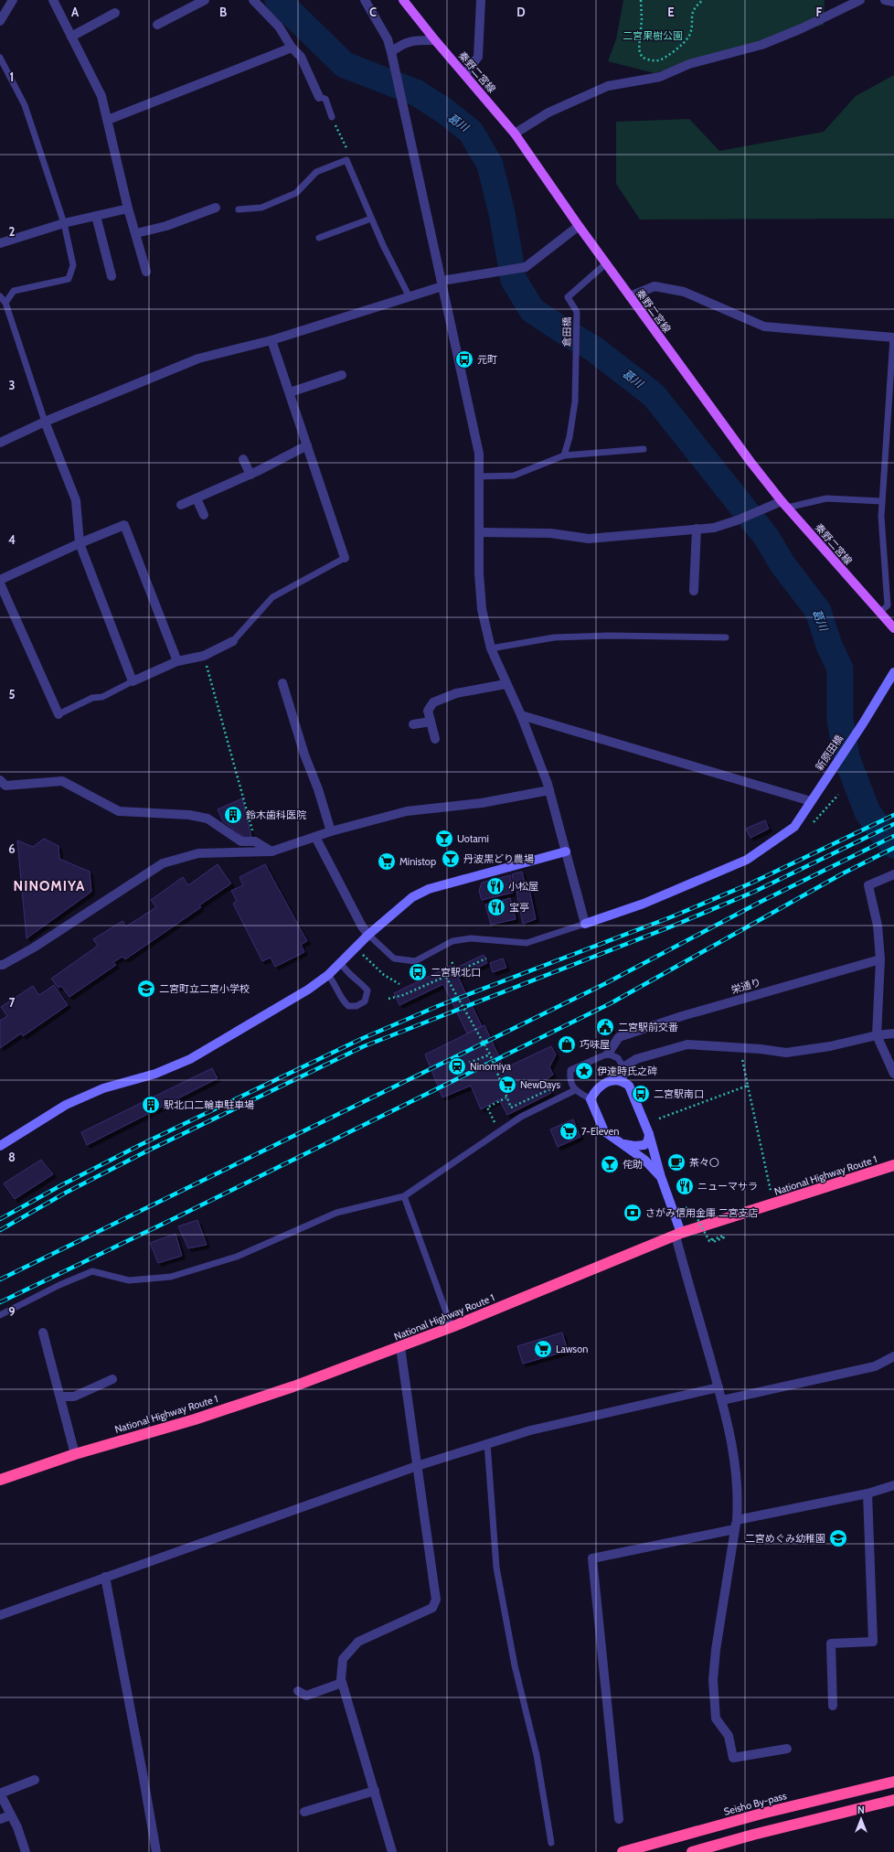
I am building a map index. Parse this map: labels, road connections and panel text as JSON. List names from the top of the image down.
{
  "streets": {
    "highway": ["National Highway Route 1", "Seisho By-pass"],
    "main road": ["秦野二宮線"],
    "street": ["新原田橋", "栄通り"],
    "lane": ["倉田橋"]
  },
  "crossings": [
    ["秦野二宮線", "倉田橋"]
  ],
  "districts": ["NINOMIYA"],
  "water": ["葛川"],
  "parks": ["二宮果樹公園"],
  "places": {
    "bus stop": ["元町", "二宮駅北口", "二宮駅南口"],
    "building": ["鈴木歯科医院", "駅北口二輪車駐車場"],
    "bar": ["Uotami", "丹波黒どり農場", "侘助"],
    "supermarket": [
      "Ministop",
      "NewDays",
      "7-Eleven",
      "Lawson"
    ],
    "restaurant": ["小松屋", "宝亭", "ニューマサラ"],
    "school or university": ["二宮町立二宮小学校", "二宮めぐみ幼稚園"],
    "public building": ["二宮駅前交番"],
    "shop": ["巧味屋"],
    "station": ["Ninomiya"],
    "place": ["伊達時氏之碑"],
    "cafe": ["茶々〇"],
    "bank": ["さがみ信用金庫 二宮支店"]
  },
  "north": "top",
  "grid": {
    "columns": [
      "A",
      "B",
      "C",
      "D",
      "E",
      "F"
    ],
    "rows": [
      "1",
      "2",
      "3",
      "4",
      "5",
      "6",
      "7",
      "8",
      "9"
    ]
  }
}
